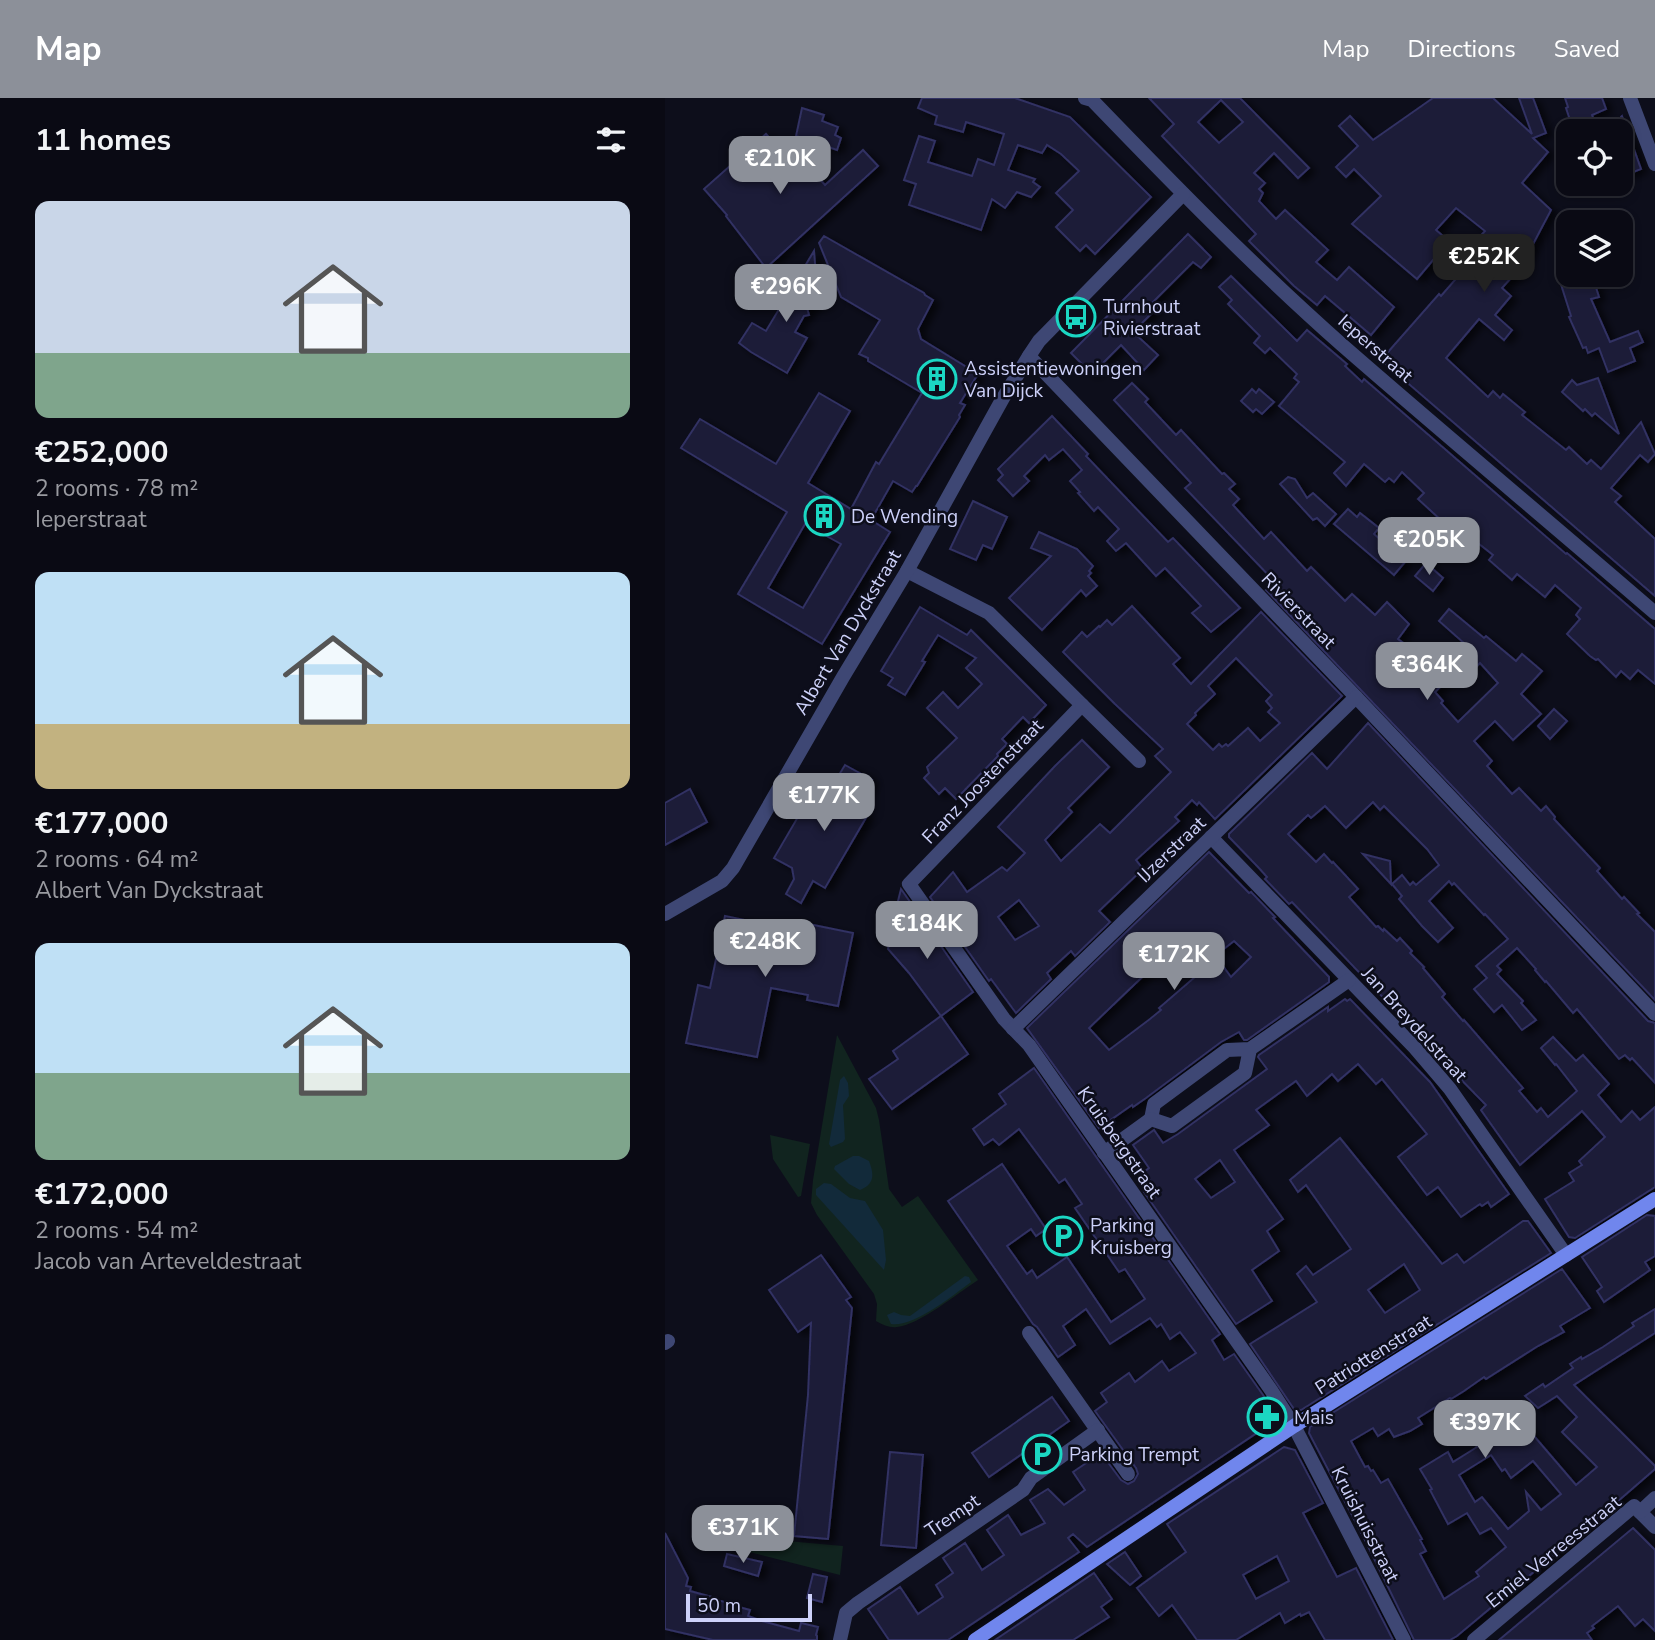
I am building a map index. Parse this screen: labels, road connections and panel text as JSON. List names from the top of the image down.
{
  "streets": {
    "street": [
      "Ieperstraat",
      "Rivierstraat",
      "Albert Van Dyckstraat",
      "Franz Joostenstraat",
      "IJzerstraat",
      "Jan Breydelstraat",
      "Kruisbergstraat",
      "Patriottenstraat",
      "Trempt",
      "Kruishuisstraat",
      "Emiel Verreesstraat"
    ]
  },
  "crossings": [
    ["Ieperstraat", "Albert Van Dyckstraat"],
    ["Rivierstraat", "Albert Van Dyckstraat"],
    ["Rivierstraat", "IJzerstraat"],
    ["Franz Joostenstraat", "Kruisbergstraat"],
    ["IJzerstraat", "Jan Breydelstraat"],
    ["IJzerstraat", "Kruisbergstraat"],
    ["Jan Breydelstraat", "Patriottenstraat"],
    ["Kruisbergstraat", "Patriottenstraat"],
    ["Kruisbergstraat", "Kruishuisstraat"],
    ["Patriottenstraat", "Kruishuisstraat"]
  ],
  "places": {
    "bus stop": ["Turnhout Rivierstraat"],
    "building": ["Assistentiewoningen Van Dijck", "De Wending"],
    "parking": ["Parking Kruisberg", "Parking Trempt"],
    "pharmacy": ["Mais"]
  },
  "scale_bar": "50 m",
  "page": {
    "header": "Map",
    "nav": ["Map", "Directions", "Saved"],
    "heading": "11 homes",
    "price": [
      "€210K",
      "€252K",
      "€296K",
      "€205K",
      "€364K",
      "€177K",
      "€184K",
      "€248K",
      "€172K",
      "€397K",
      "€371K"
    ],
    "list": [
      {
        "name": "€252,000",
        "note": "2 rooms · 78 m² · Ieperstraat"
      },
      {
        "name": "€177,000",
        "note": "2 rooms · 64 m² · Albert Van Dyckstraat"
      },
      {
        "name": "€172,000",
        "note": "2 rooms · 54 m² · Jacob van Arteveldestraat"
      }
    ],
    "scale": "50 m"
  }
}
